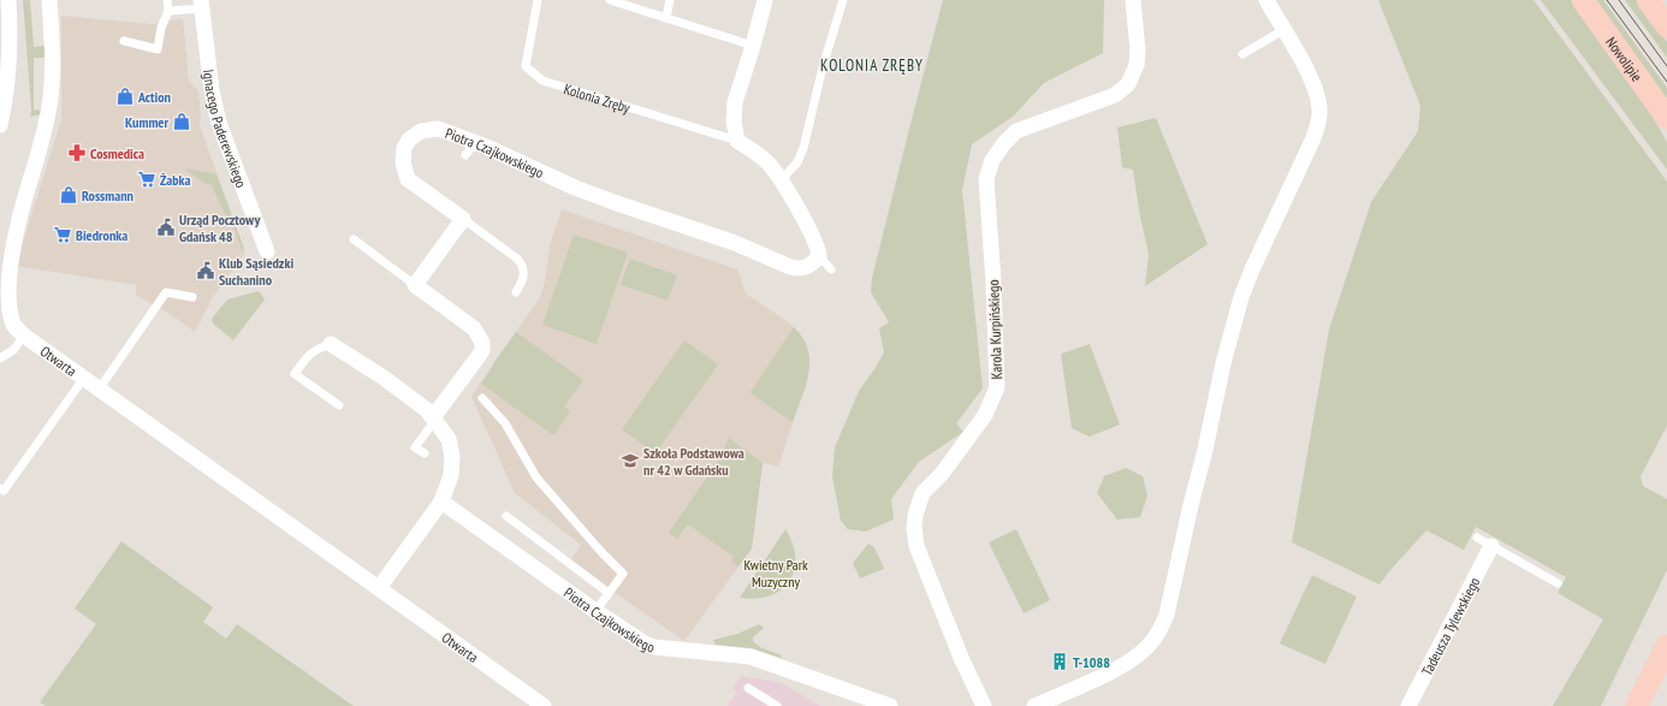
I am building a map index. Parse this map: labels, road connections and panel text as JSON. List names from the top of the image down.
{
  "streets": {
    "main road": ["Nowolipie"],
    "street": [
      "Kolonia Zręby",
      "Ignacego Paderewskiego",
      "Piotra Czajkowskiego",
      "Karola Kurpińskiego",
      "Otwarta",
      "Tadeusza Tylewskiego"
    ]
  },
  "crossings": [
    ["Kolonia Zręby", "Piotra Czajkowskiego"]
  ],
  "districts": ["KOLONIA ZRĘBY"],
  "parks": ["Kwietny Park Muzyczny"],
  "places": {
    "shop": ["Action", "Kummer", "Rossmann"],
    "pharmacy": ["Cosmedica"],
    "supermarket": ["Żabka", "Biedronka"],
    "public building": ["Urząd Pocztowy Gdańsk 48", "Klub Sąsiedzki Suchanino"],
    "school or university": ["Szkoła Podstawowa nr 42 w Gdańsku"],
    "building": ["T-1088"]
  }
}
